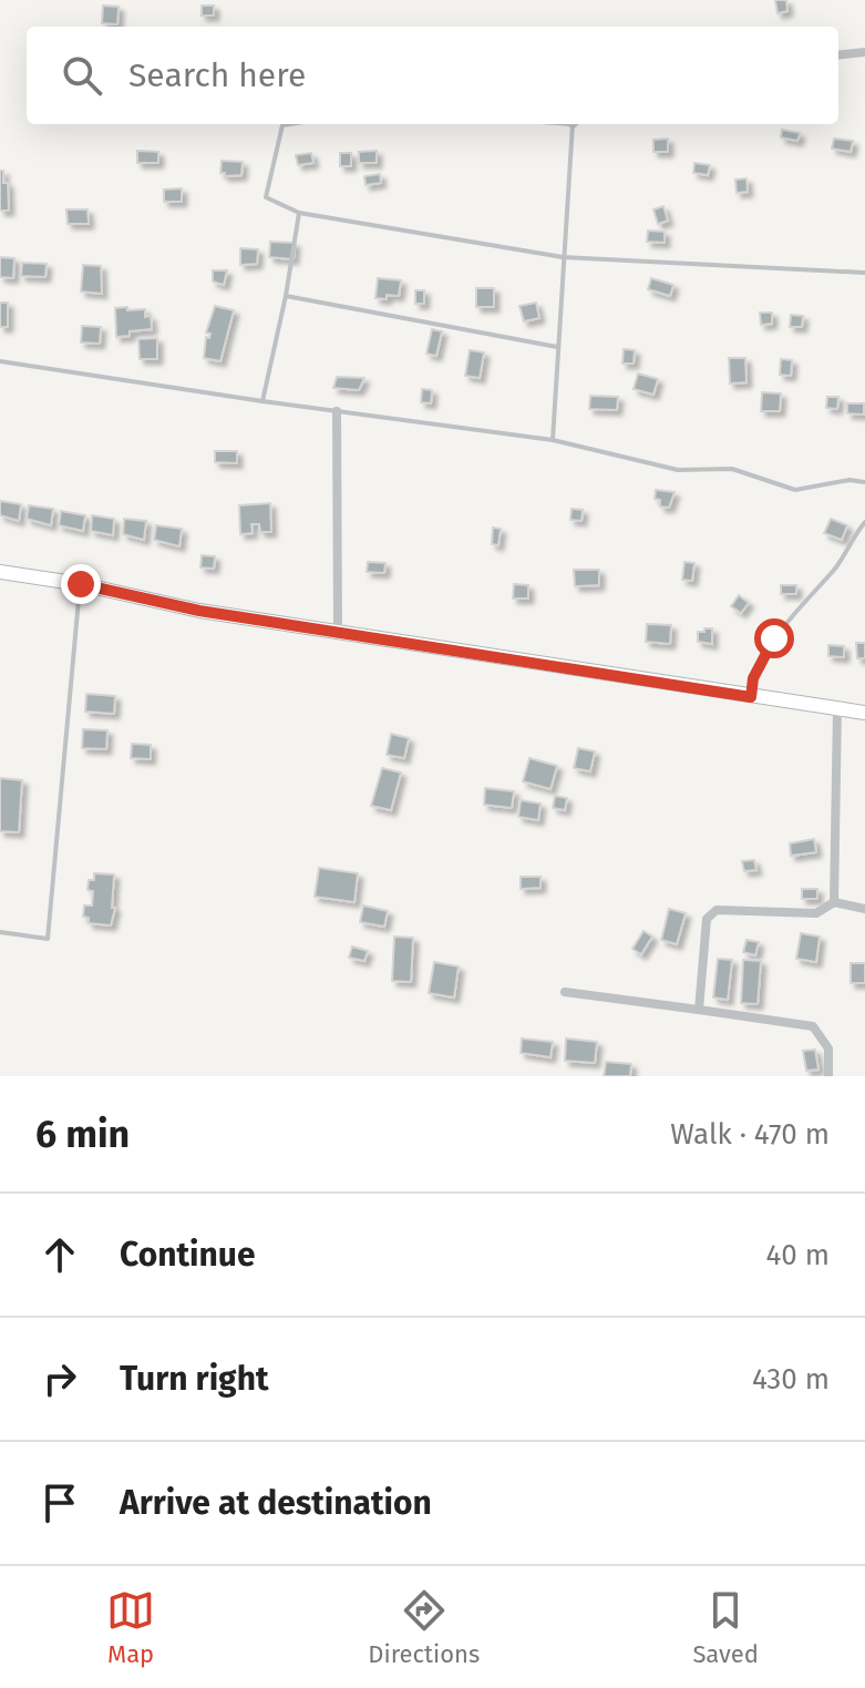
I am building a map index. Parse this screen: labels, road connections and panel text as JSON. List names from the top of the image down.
{
  "page": {
    "search": "Search here",
    "heading": ["6 min", "Walk · 470 m"],
    "list": [
      ["Continue", "40 m"],
      ["Turn right", "430 m"],
      "Arrive at destination"
    ],
    "nav": ["Map", "Directions", "Saved"]
  }
}
